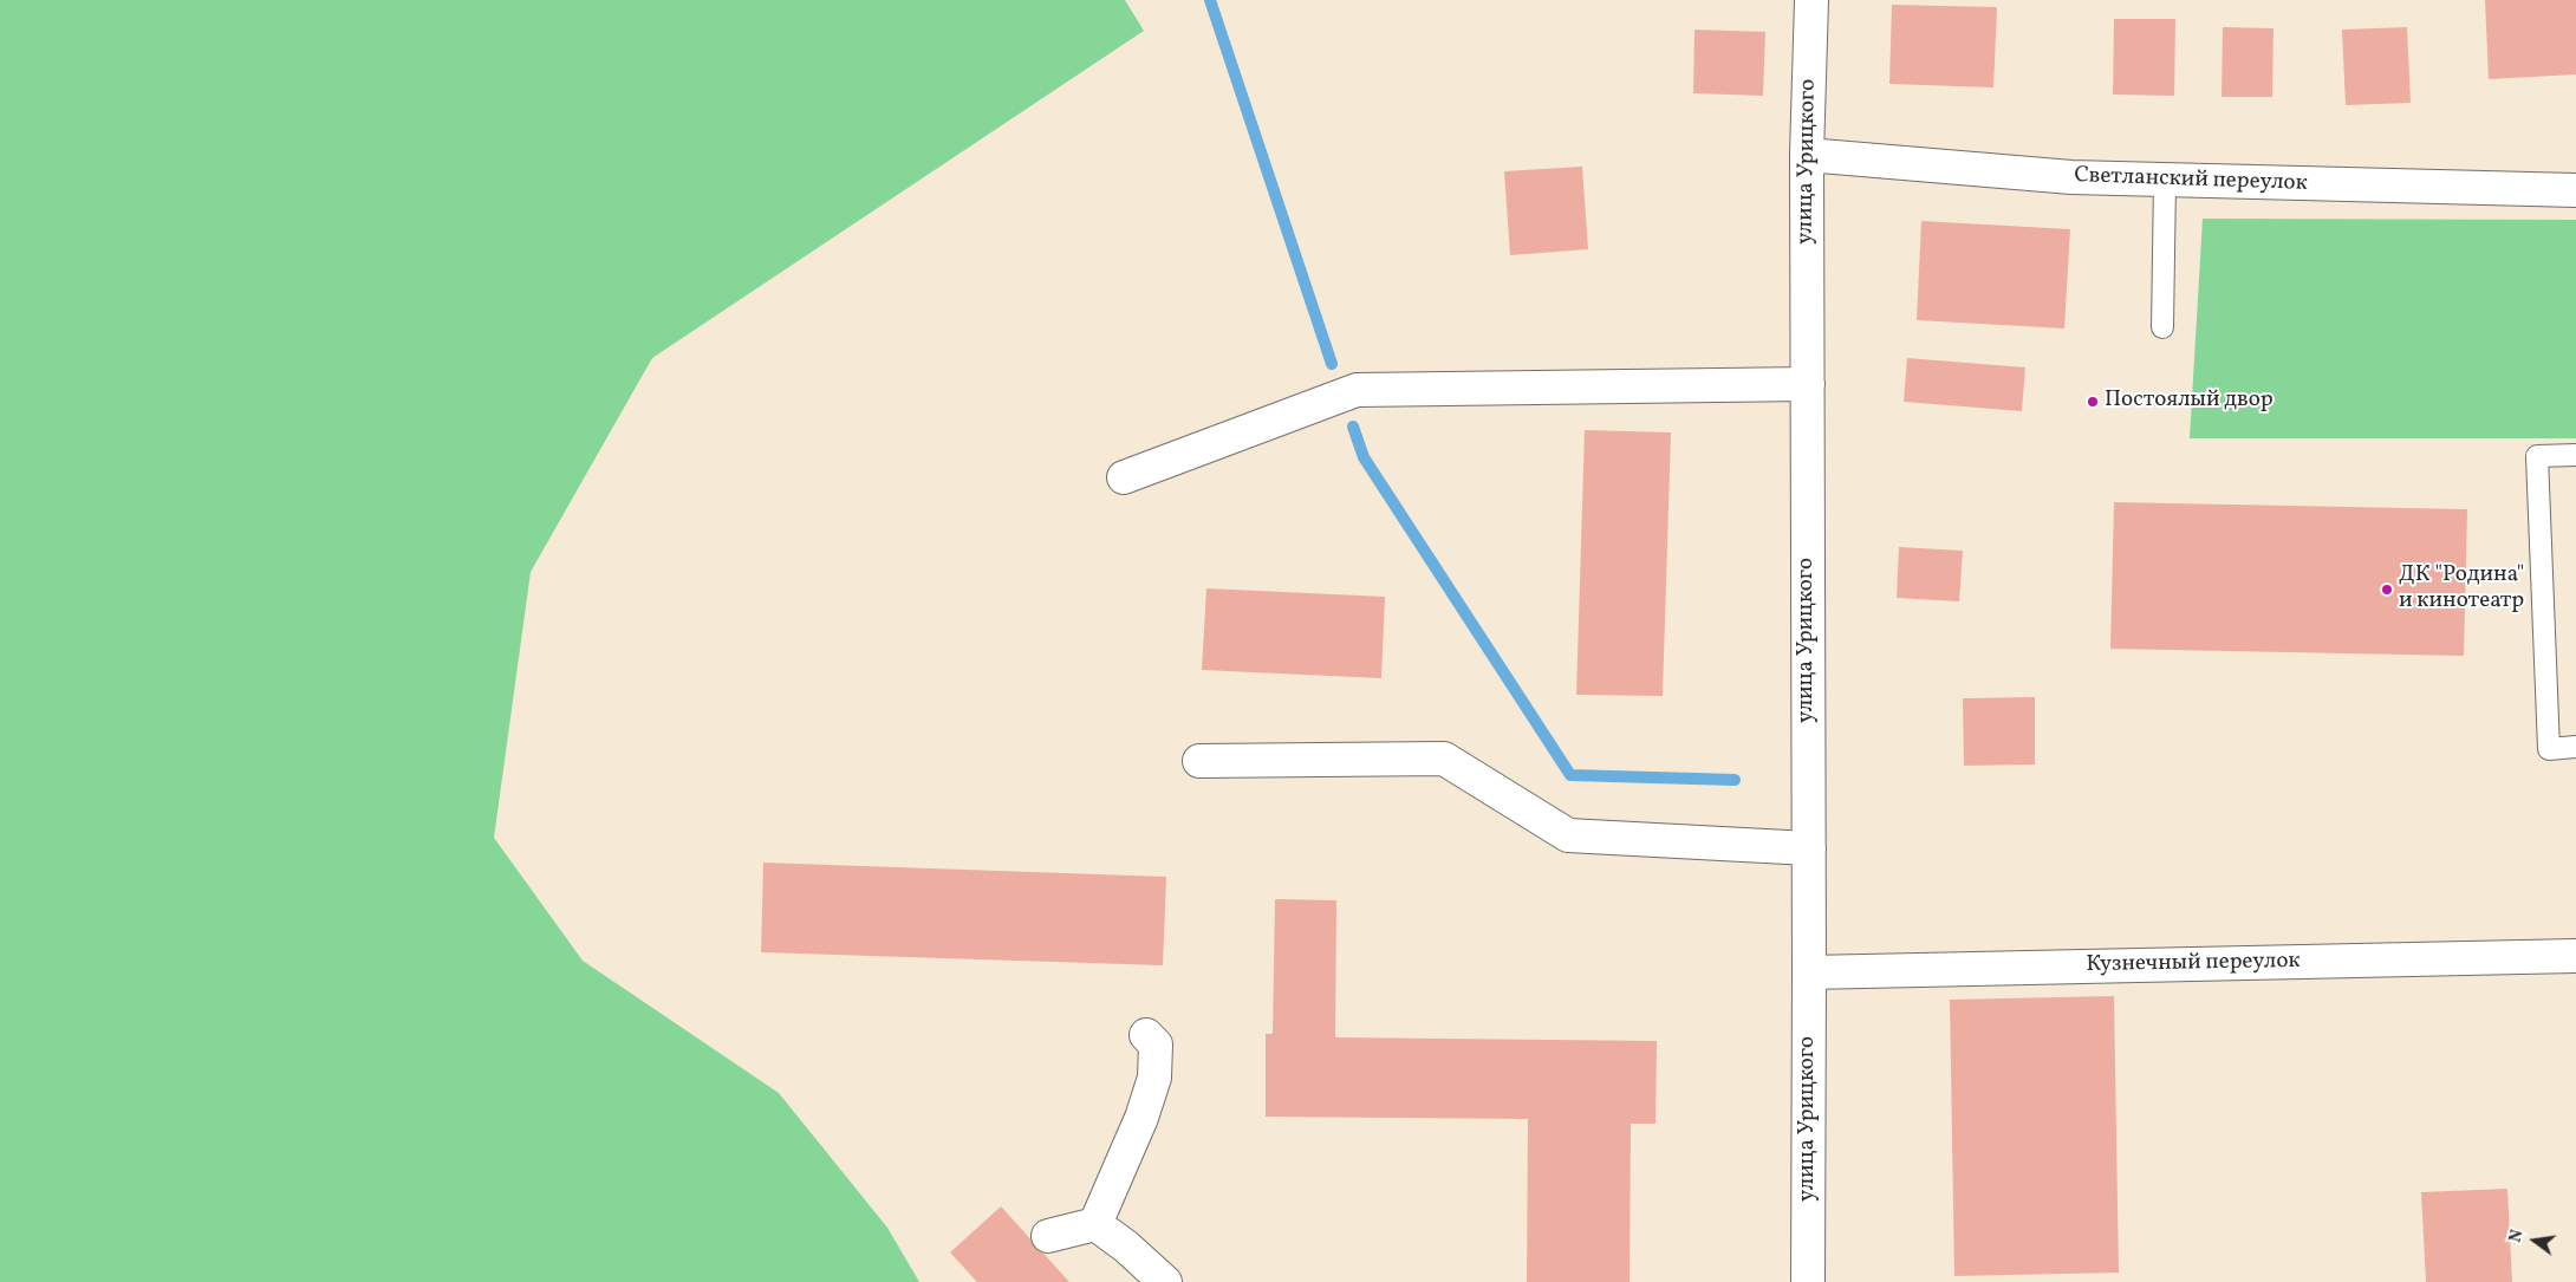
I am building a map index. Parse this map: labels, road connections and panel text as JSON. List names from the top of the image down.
{
  "streets": {
    "street": ["улица Урицкого", "Светланский переулок", "Кузнечный переулок"]
  },
  "crossings": [
    ["улица Урицкого", "Светланский переулок"],
    ["улица Урицкого", "Кузнечный переулок"]
  ],
  "places": ["Постоялый двор", "ДК \"Родина\" и кинотеатр"],
  "north": "left"
}
